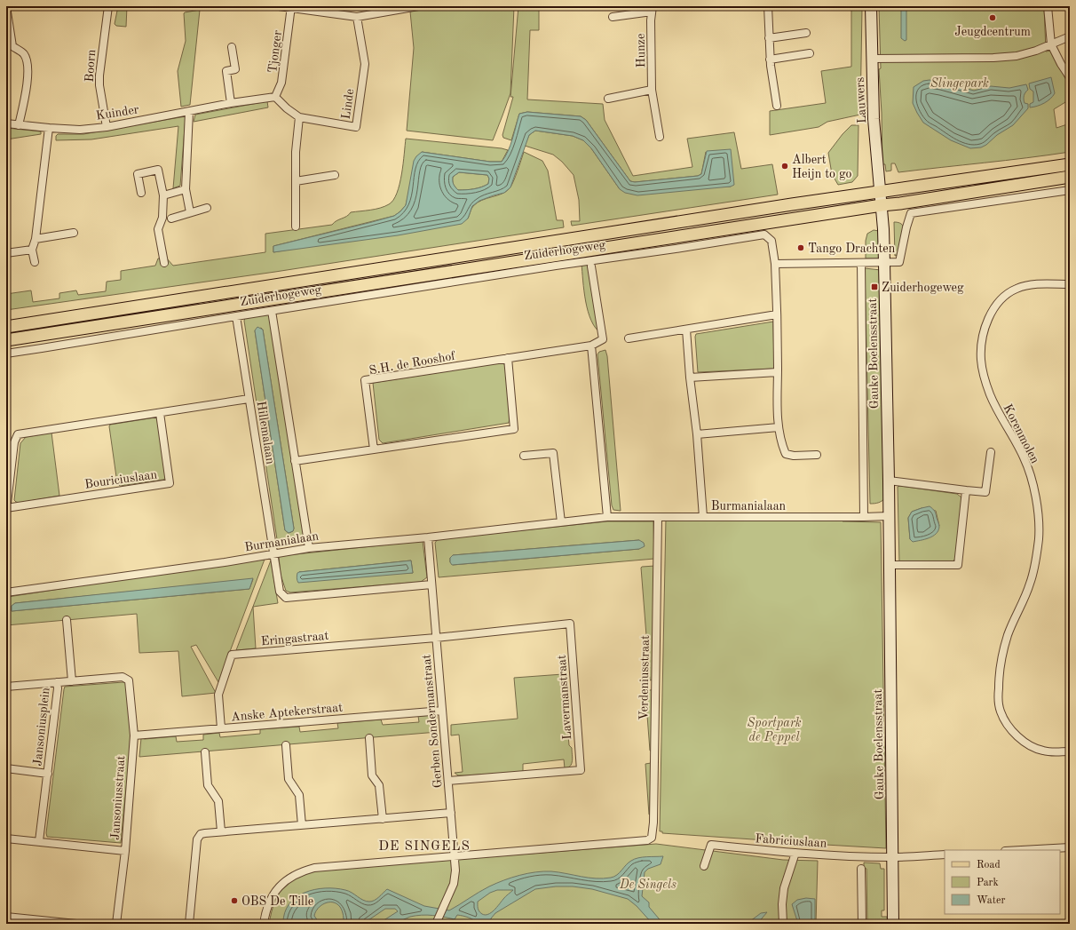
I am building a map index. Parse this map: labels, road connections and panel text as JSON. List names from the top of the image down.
{
  "streets": {
    "main road": ["Lauwers", "Zuiderhogeweg", "Gauke Boelensstraat"],
    "street": [
      "Hunze",
      "Tjonger",
      "Boorn",
      "Linde",
      "Kuinder",
      "S.H. de Rooshof",
      "Hillemalaan",
      "Korenmolen",
      "Bouriciuslaan",
      "Burmanialaan",
      "Eringastraat",
      "Verdeniusstraat",
      "Lavermanstraat",
      "Anske Aptekerstraat",
      "Gerben Sondermanstraat",
      "Jansoniusplein",
      "Jansoniusstraat",
      "Fabriciuslaan"
    ]
  },
  "crossings": [
    ["Tjonger", "Linde"],
    ["Tjonger", "Kuinder"],
    ["Boorn", "Kuinder"],
    ["Lauwers", "Zuiderhogeweg"],
    ["Linde", "Kuinder"],
    ["Zuiderhogeweg", "Gauke Boelensstraat"],
    ["Zuiderhogeweg", "Hillemalaan"],
    ["Gauke Boelensstraat", "Burmanialaan"],
    ["Gauke Boelensstraat", "Fabriciuslaan"],
    ["Hillemalaan", "Bouriciuslaan"],
    ["Hillemalaan", "Burmanialaan"],
    ["Burmanialaan", "Verdeniusstraat"],
    ["Burmanialaan", "Gerben Sondermanstraat"],
    ["Eringastraat", "Lavermanstraat"],
    ["Eringastraat", "Anske Aptekerstraat"],
    ["Eringastraat", "Gerben Sondermanstraat"],
    ["Verdeniusstraat", "Gerben Sondermanstraat"],
    ["Lavermanstraat", "Gerben Sondermanstraat"],
    ["Anske Aptekerstraat", "Gerben Sondermanstraat"],
    ["Anske Aptekerstraat", "Jansoniusstraat"]
  ],
  "districts": ["DE SINGELS"],
  "parks": ["Slingepark", "Sportpark de Peppel", "De Singels"],
  "places": {
    "other": [
      "Jeugdcentrum",
      "Albert Heijn to go",
      "Tango Drachten",
      "OBS De Tille"
    ],
    "transit": ["Zuiderhogeweg"]
  },
  "legend": ["Road", "Park", "Water"]
}
